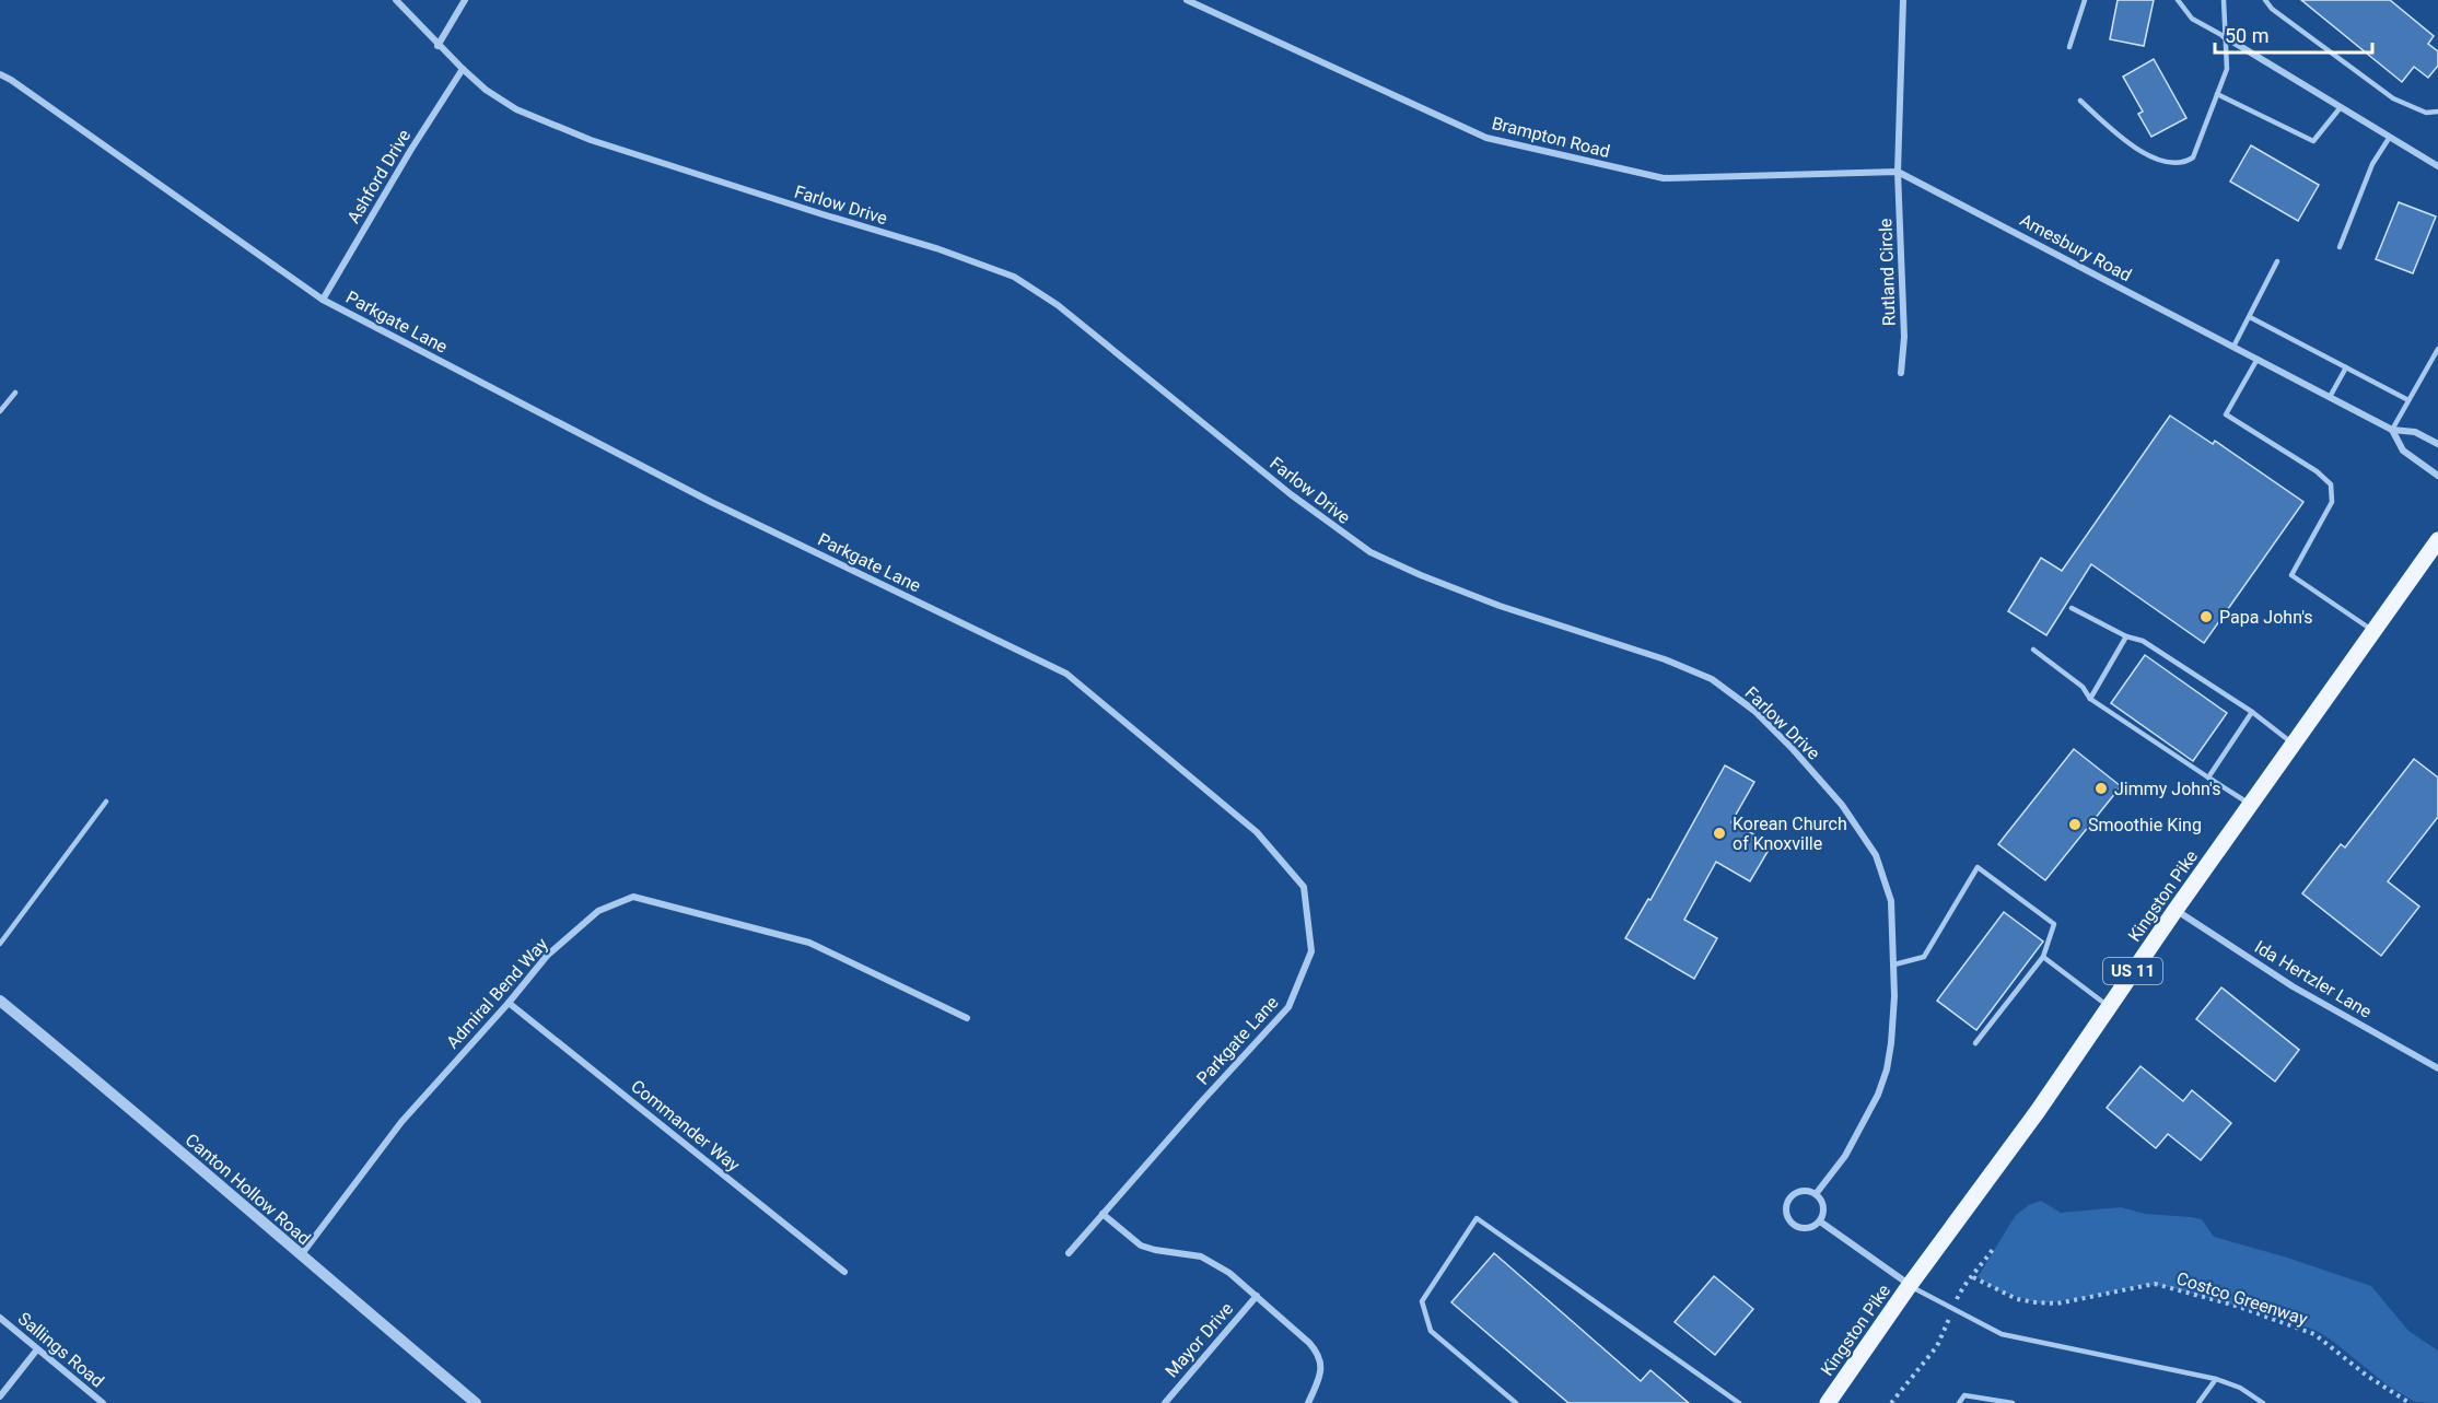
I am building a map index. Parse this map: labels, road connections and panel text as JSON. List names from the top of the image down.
{
  "streets": {
    "main road": ["Kingston Pike", "US 11"],
    "street": [
      "Brampton Road",
      "Ashford Drive",
      "Farlow Drive",
      "Amesbury Road",
      "Rutland Circle",
      "Parkgate Lane",
      "Ida Hertzler Lane",
      "Admiral Bend Way",
      "Commander Way",
      "Canton Hollow Road",
      "Mayor Drive",
      "Sallings Road"
    ],
    "path": ["Costco Greenway"]
  },
  "crossings": [
    ["Brampton Road", "Amesbury Road"],
    ["Brampton Road", "Rutland Circle"],
    ["Ashford Drive", "Farlow Drive"],
    ["Ashford Drive", "Parkgate Lane"],
    ["Amesbury Road", "Rutland Circle"],
    ["Kingston Pike", "Ida Hertzler Lane"],
    ["Admiral Bend Way", "Commander Way"],
    ["Admiral Bend Way", "Canton Hollow Road"]
  ],
  "places": [
    "Papa John's",
    "Jimmy John's",
    "Smoothie King",
    "Korean Church of Knoxville"
  ],
  "scale_bar": "50 m"
}
